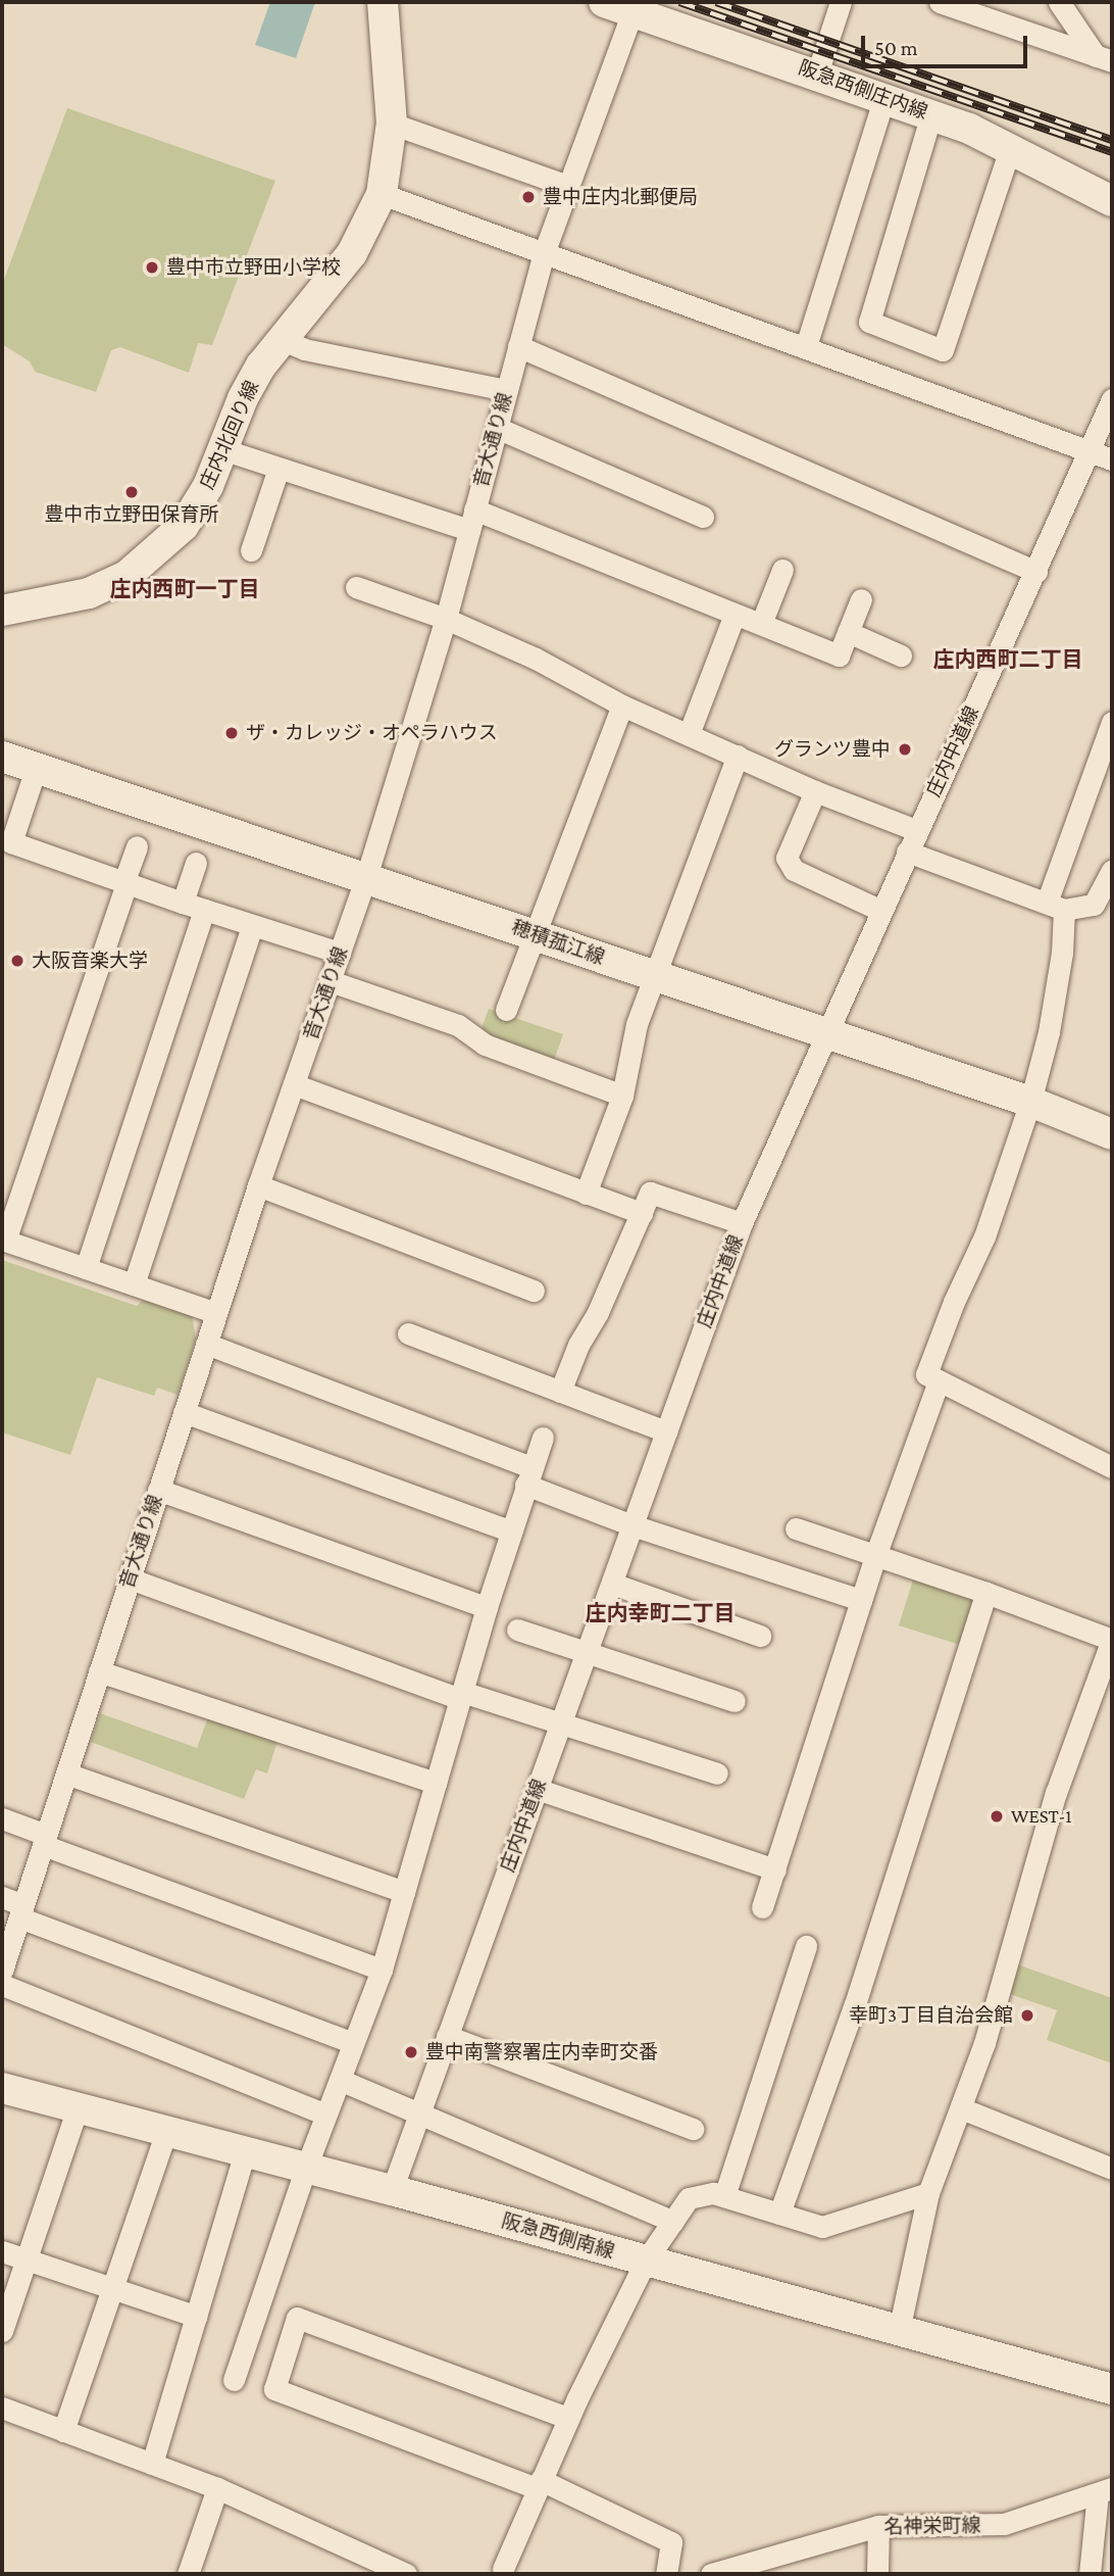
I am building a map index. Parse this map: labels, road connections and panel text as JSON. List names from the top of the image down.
{
  "streets": {
    "street": [
      "阪急西側庄内線",
      "庄内北回り線",
      "音大通り線",
      "庄内中道線",
      "穂積菰江線",
      "阪急西側南線",
      "名神栄町線"
    ]
  },
  "crossings": [
    ["阪急西側庄内線", "音大通り線"],
    ["音大通り線", "穂積菰江線"],
    ["庄内中道線", "穂積菰江線"],
    ["庄内中道線", "阪急西側南線"]
  ],
  "districts": ["庄内西町一丁目", "庄内西町二丁目", "庄内幸町二丁目"],
  "places": [
    "豊中庄内北郵便局",
    "豊中市立野田小学校",
    "豊中市立野田保育所",
    "ザ・カレッジ・オペラハウス",
    "グランツ豊中",
    "大阪音楽大学",
    "WEST-1",
    "幸町3丁目自治会館",
    "豊中南警察署庄内幸町交番"
  ],
  "scale_bar": "50 m"
}
